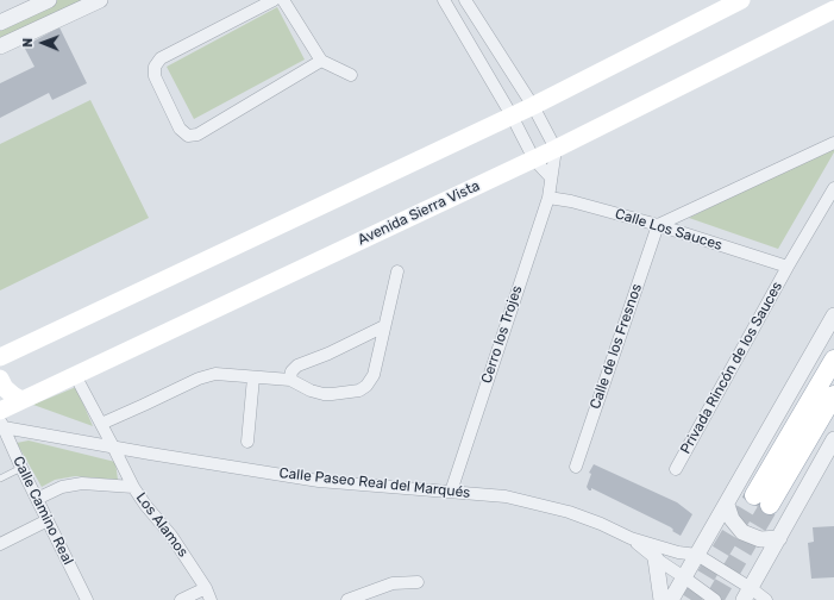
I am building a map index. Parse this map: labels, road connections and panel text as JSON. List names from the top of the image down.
{
  "streets": {
    "main road": ["Avenida Sierra Vista"],
    "street": [
      "Calle Los Sauces",
      "Cerro los Trojes",
      "Calle de los Fresnos",
      "Privada Rincón de los Sauces",
      "Calle Paseo Real del Marqués",
      "Calle Camino Real",
      "Los Alamos"
    ]
  },
  "crossings": [
    ["Avenida Sierra Vista", "Cerro los Trojes"],
    ["Avenida Sierra Vista", "Calle Paseo Real del Marqués"],
    ["Avenida Sierra Vista", "Calle Camino Real"],
    ["Calle Los Sauces", "Cerro los Trojes"],
    ["Calle Los Sauces", "Calle de los Fresnos"],
    ["Calle Los Sauces", "Privada Rincón de los Sauces"],
    ["Cerro los Trojes", "Calle Paseo Real del Marqués"],
    ["Calle Paseo Real del Marqués", "Calle Camino Real"],
    ["Calle Camino Real", "Los Alamos"]
  ],
  "north": "left"
}
